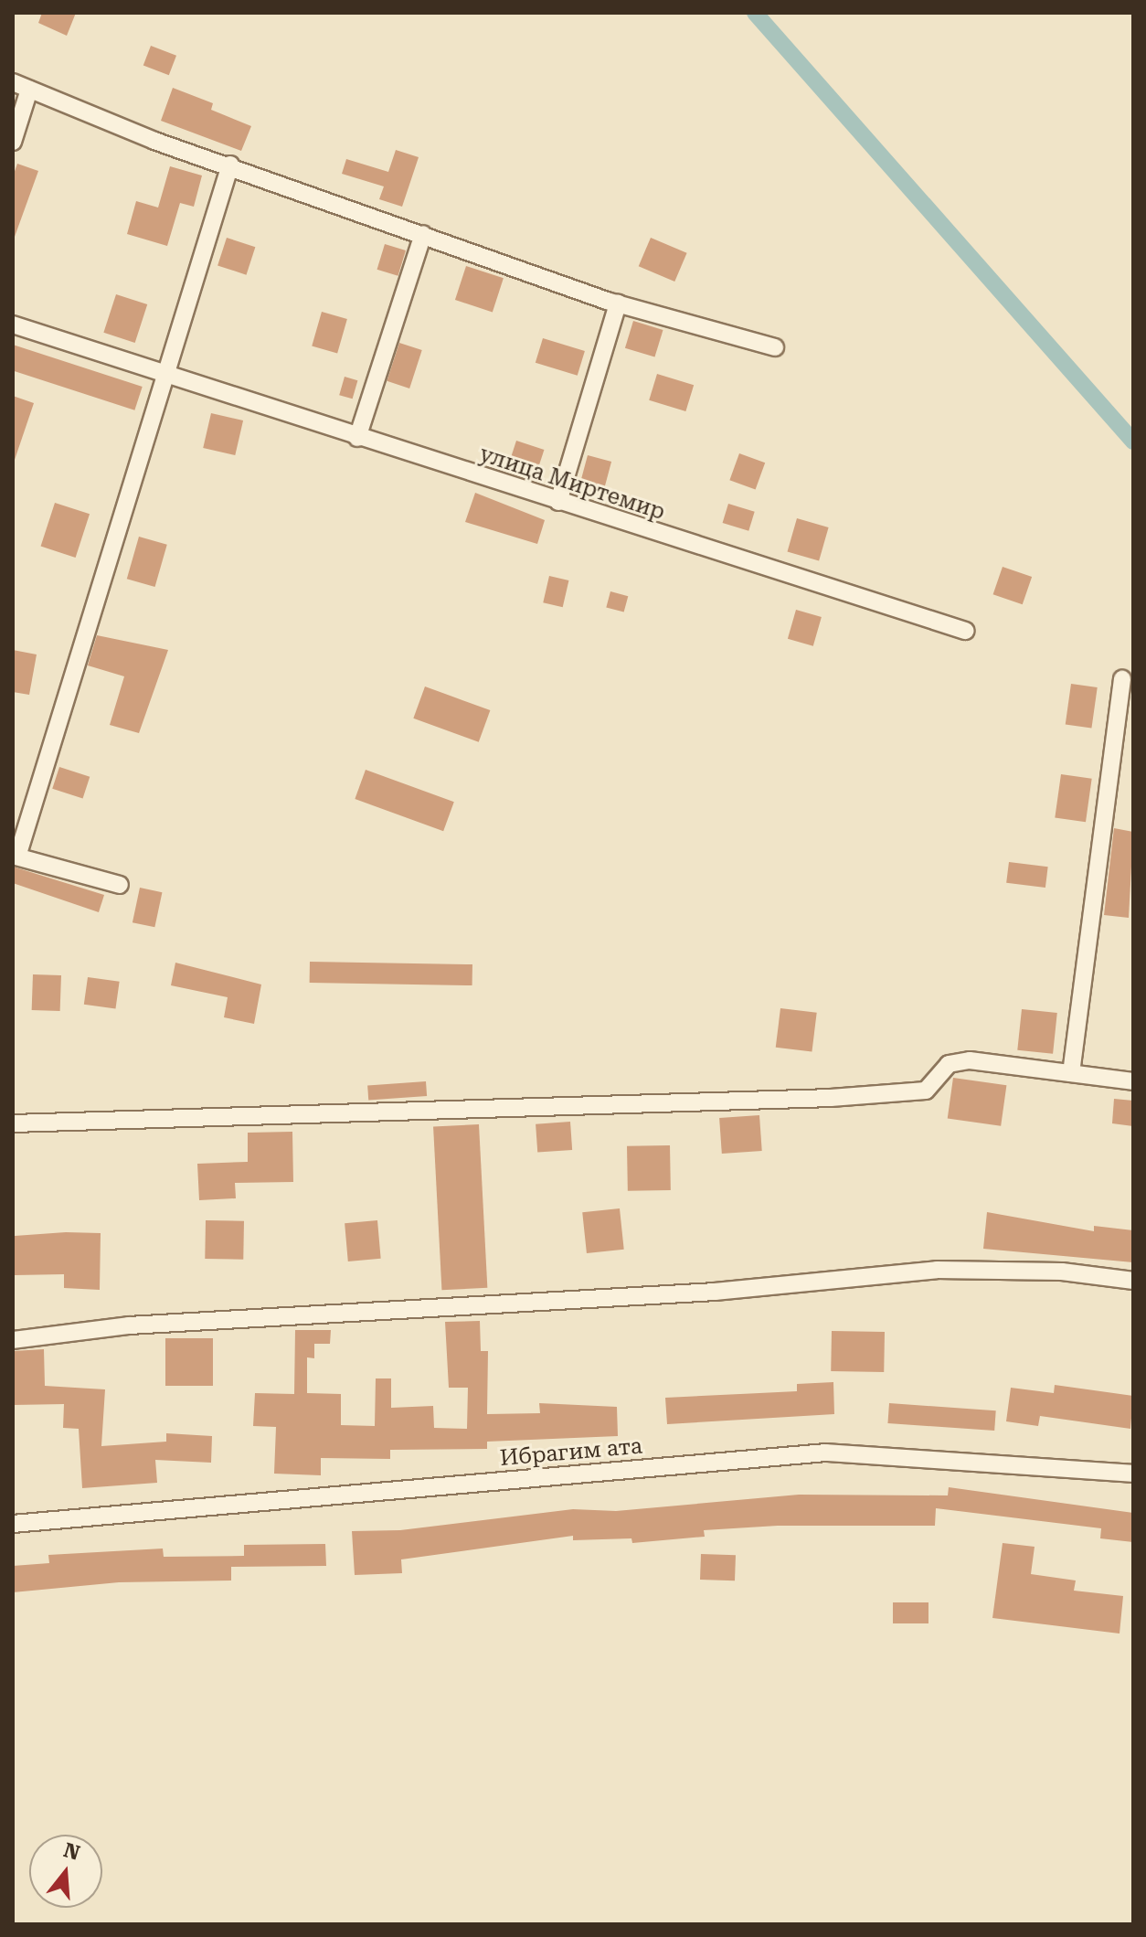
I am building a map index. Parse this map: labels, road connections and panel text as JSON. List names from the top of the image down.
{
  "streets": {
    "street": ["улица Миртемир", "Ибрагим ата"]
  },
  "north": "top"
}
